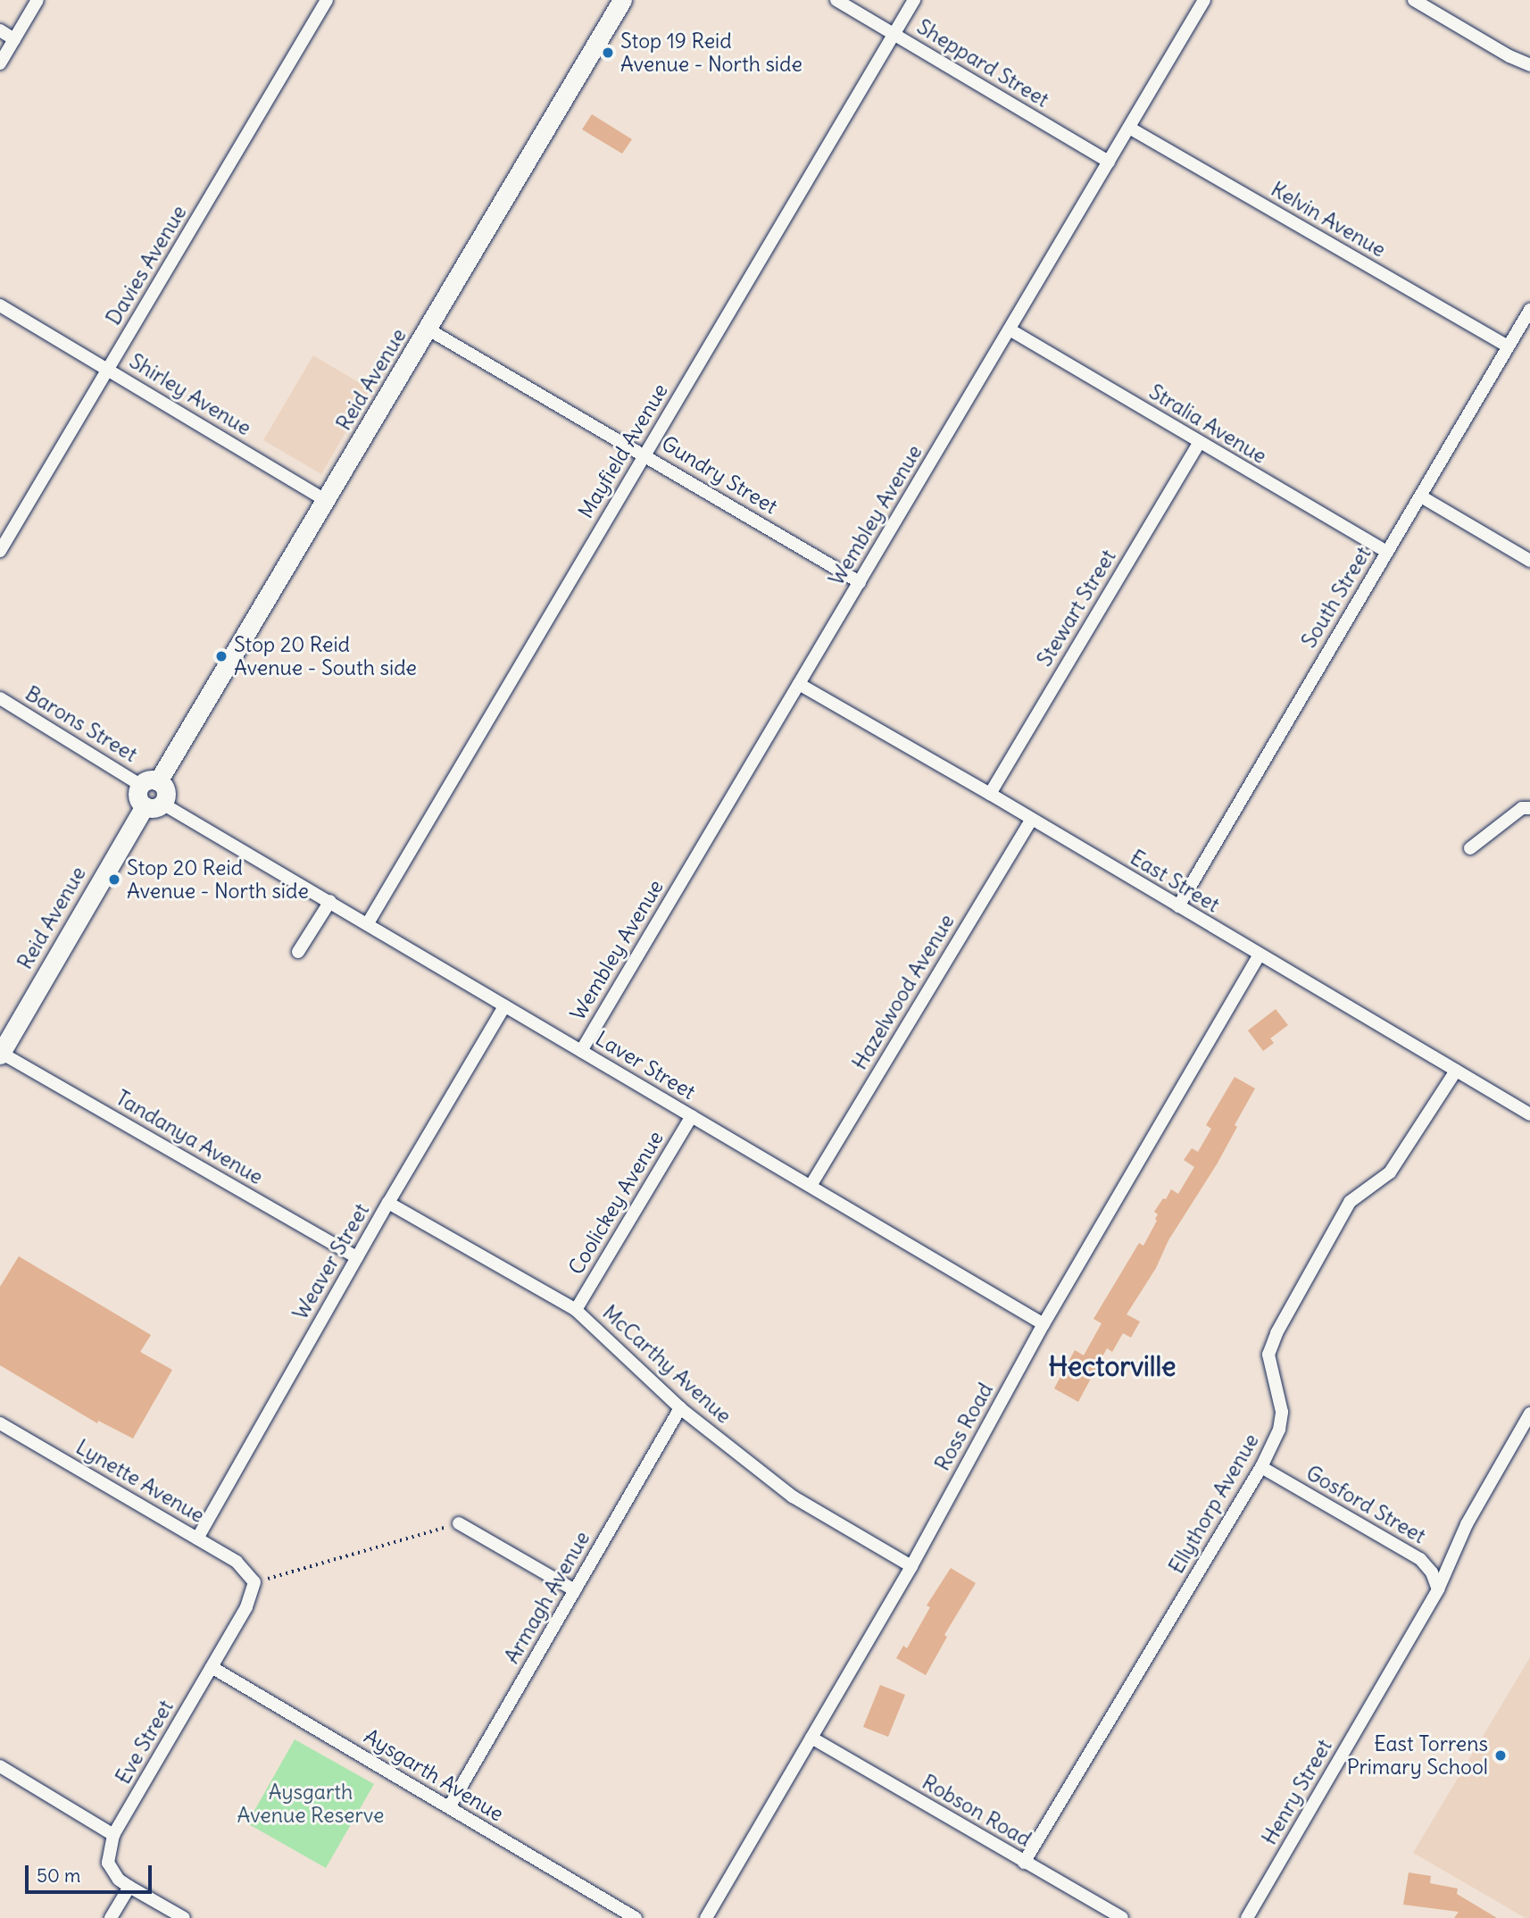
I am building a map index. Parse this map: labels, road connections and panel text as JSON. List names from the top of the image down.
{
  "streets": {
    "street": [
      "Sheppard Street",
      "Kelvin Avenue",
      "Davies Avenue",
      "Reid Avenue",
      "Shirley Avenue",
      "Stralia Avenue",
      "Mayfield Avenue",
      "Gundry Street",
      "Wembley Avenue",
      "South Street",
      "Stewart Street",
      "Barons Street",
      "East Street",
      "Hazelwood Avenue",
      "Laver Street",
      "Tandanya Avenue",
      "Coolickey Avenue",
      "Weaver Street",
      "McCarthy Avenue",
      "Ross Road",
      "Lynette Avenue",
      "Ellythorp Avenue",
      "Gosford Street",
      "Armagh Avenue",
      "Eve Street",
      "Aysgarth Avenue",
      "Henry Street",
      "Robson Road"
    ]
  },
  "crossings": [
    ["Sheppard Street", "Mayfield Avenue"],
    ["Sheppard Street", "Wembley Avenue"],
    ["Kelvin Avenue", "Wembley Avenue"],
    ["Kelvin Avenue", "South Street"],
    ["Davies Avenue", "Shirley Avenue"],
    ["Reid Avenue", "Shirley Avenue"],
    ["Reid Avenue", "Gundry Street"],
    ["Reid Avenue", "Barons Street"],
    ["Reid Avenue", "Laver Street"],
    ["Reid Avenue", "Tandanya Avenue"],
    ["Stralia Avenue", "Wembley Avenue"],
    ["Stralia Avenue", "South Street"],
    ["Stralia Avenue", "Stewart Street"],
    ["Mayfield Avenue", "Gundry Street"],
    ["Mayfield Avenue", "Laver Street"],
    ["Gundry Street", "Wembley Avenue"],
    ["Wembley Avenue", "East Street"],
    ["Wembley Avenue", "Laver Street"],
    ["South Street", "East Street"],
    ["Stewart Street", "East Street"],
    ["East Street", "Hazelwood Avenue"],
    ["East Street", "Ross Road"],
    ["East Street", "Ellythorp Avenue"],
    ["Hazelwood Avenue", "Laver Street"],
    ["Laver Street", "Coolickey Avenue"],
    ["Laver Street", "Weaver Street"],
    ["Laver Street", "Ross Road"],
    ["Tandanya Avenue", "Weaver Street"],
    ["Coolickey Avenue", "McCarthy Avenue"],
    ["Weaver Street", "McCarthy Avenue"],
    ["Weaver Street", "Lynette Avenue"],
    ["McCarthy Avenue", "Ross Road"],
    ["McCarthy Avenue", "Armagh Avenue"],
    ["Ross Road", "Robson Road"],
    ["Lynette Avenue", "Eve Street"],
    ["Ellythorp Avenue", "Gosford Street"],
    ["Ellythorp Avenue", "Robson Road"],
    ["Gosford Street", "Henry Street"],
    ["Armagh Avenue", "Aysgarth Avenue"],
    ["Eve Street", "Aysgarth Avenue"]
  ],
  "districts": ["Hectorville"],
  "parks": ["Aysgarth Avenue Reserve"],
  "places": [
    "Stop 19 Reid Avenue - North side",
    "Stop 20 Reid Avenue - South side",
    "Stop 20 Reid Avenue - North side",
    "East Torrens Primary School"
  ],
  "scale_bar": "50 m"
}
